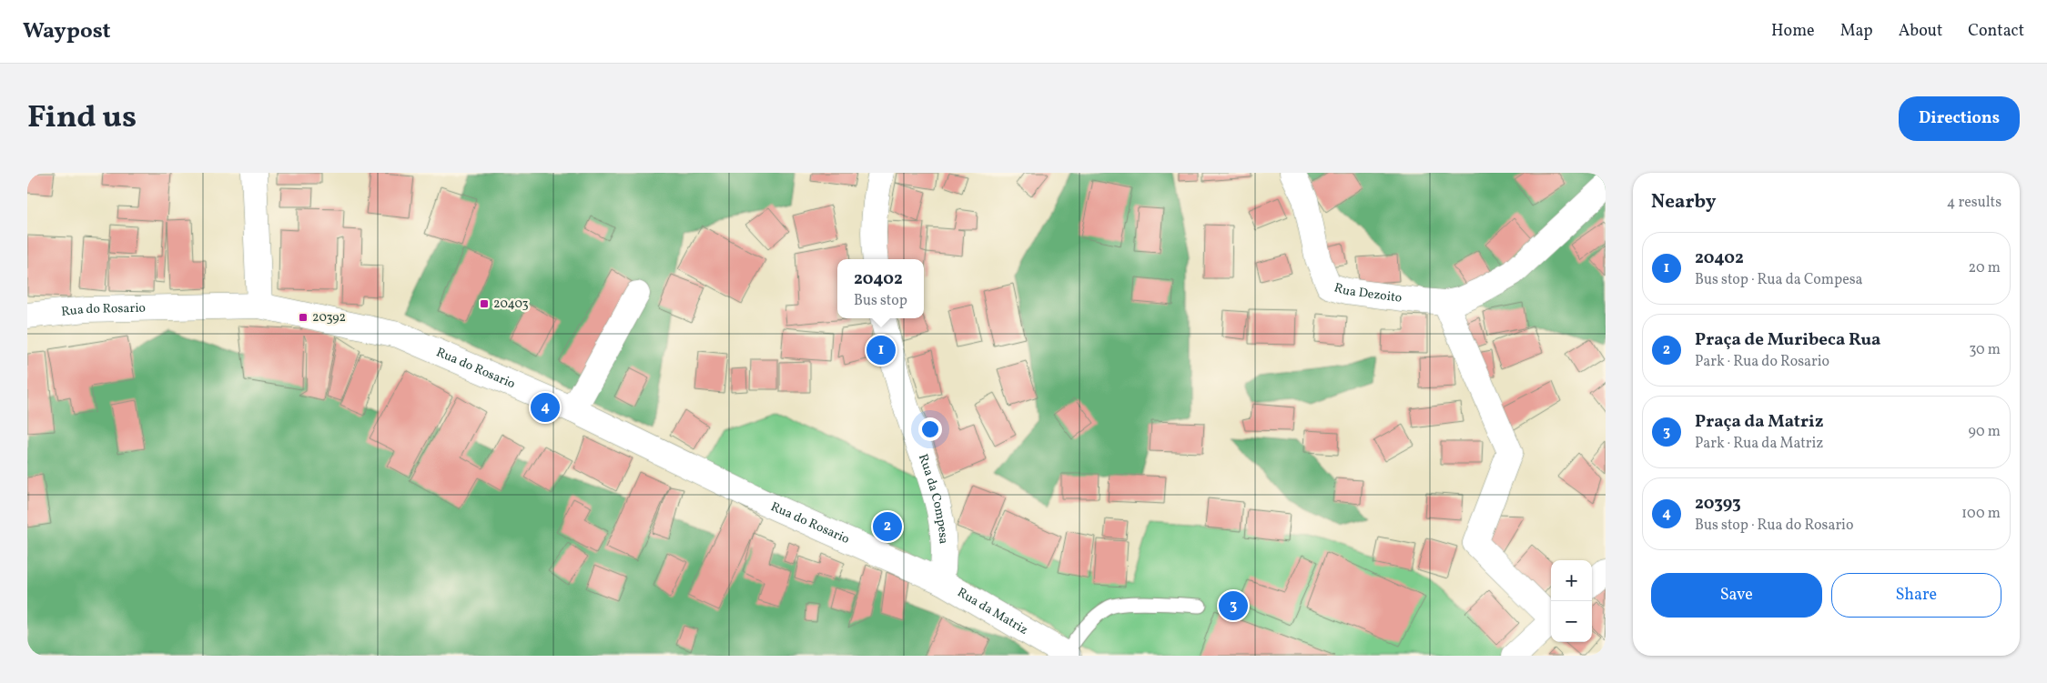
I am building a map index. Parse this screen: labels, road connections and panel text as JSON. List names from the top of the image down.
{
  "streets": {
    "street": [
      "Rua Dezoito",
      "Rua do Rosario",
      "Rua da Compesa",
      "Rua da Matriz"
    ]
  },
  "crossings": [
    ["Rua do Rosario", "Rua da Compesa"],
    ["Rua do Rosario", "Rua da Matriz"],
    ["Rua da Compesa", "Rua da Matriz"]
  ],
  "places": {
    "transit": ["20403", "20392"]
  },
  "page": {
    "header": "Waypost",
    "nav": [
      "Home",
      "Map",
      "About",
      "Contact"
    ],
    "title": "Find us",
    "buttons": [
      "Directions",
      ["Save", "Share"]
    ],
    "heading": ["Nearby", "4 results"],
    "list": [
      {
        "mark": "1",
        "name": "20402",
        "note": "Bus stop · Rua da Compesa",
        "value": "20 m"
      },
      {
        "mark": "2",
        "name": "Praça de Muribeca Rua",
        "note": "Park · Rua do Rosario",
        "value": "30 m"
      },
      {
        "mark": "3",
        "name": "Praça da Matriz",
        "note": "Park · Rua da Matriz",
        "value": "90 m"
      },
      {
        "mark": "4",
        "name": "20393",
        "note": "Bus stop · Rua do Rosario",
        "value": "100 m"
      }
    ],
    "popup": ["20402", "Bus stop"],
    "pins": [
      "1",
      "4",
      "2",
      "3"
    ],
    "map_buttons": ["+", "−"]
  }
}
